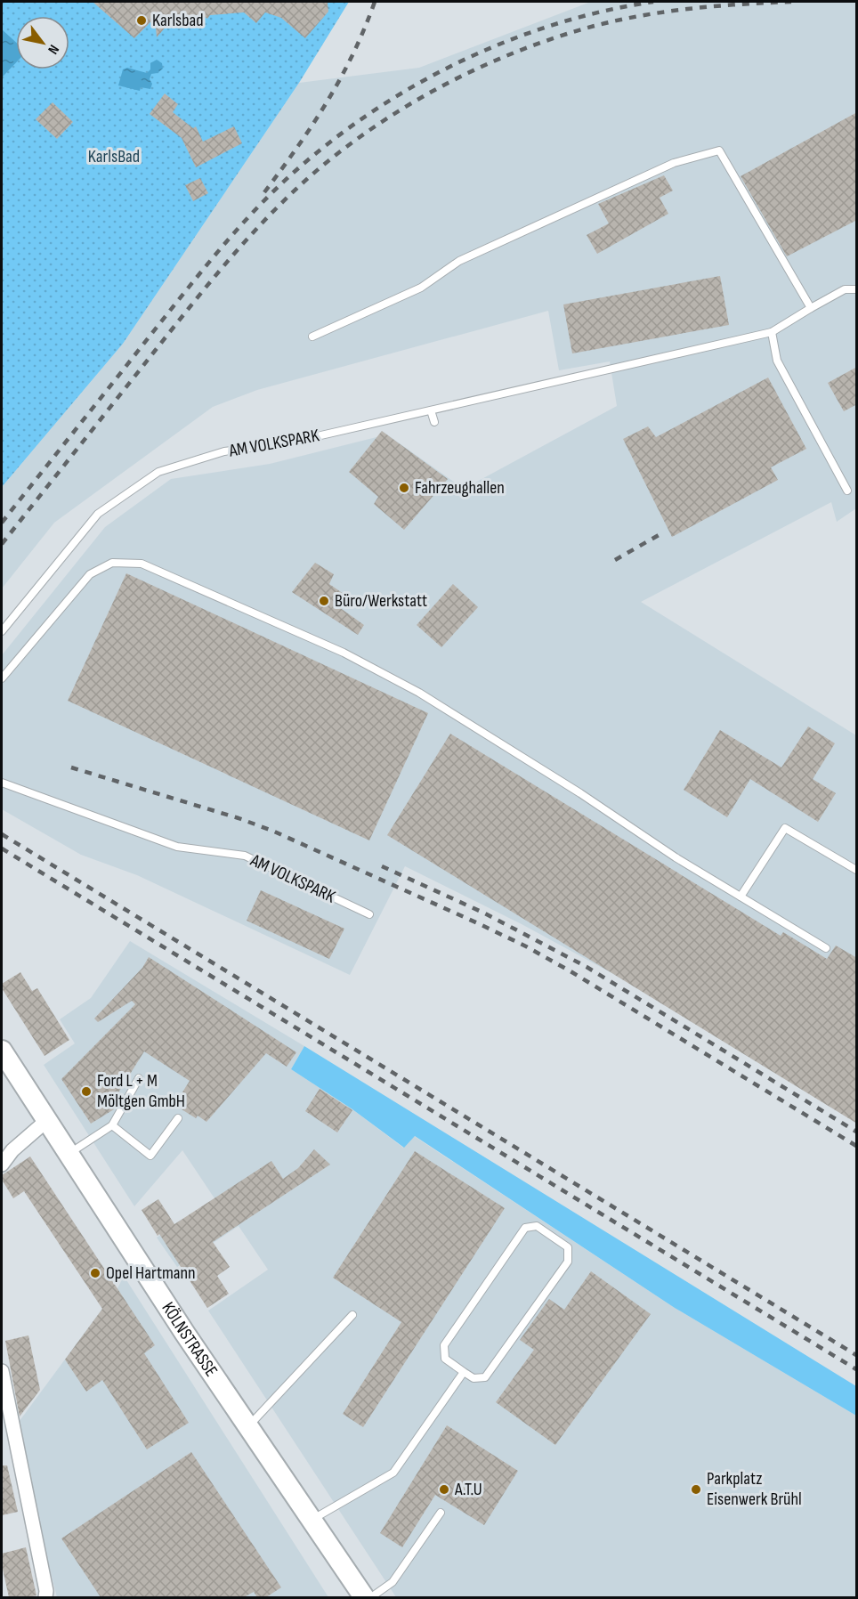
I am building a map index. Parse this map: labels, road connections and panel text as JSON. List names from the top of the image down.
{
  "streets": {
    "main road": ["KÖLNSTRASSE"],
    "lane": ["AM VOLKSPARK"]
  },
  "parks": ["KarlsBad"],
  "places": [
    "Karlsbad",
    "Fahrzeughallen",
    "Büro/Werkstatt",
    "Ford L + M Möltgen GmbH",
    "Opel Hartmann",
    "A.T.U",
    "Parkplatz Eisenwerk Brühl"
  ],
  "north": "bottom right"
}
